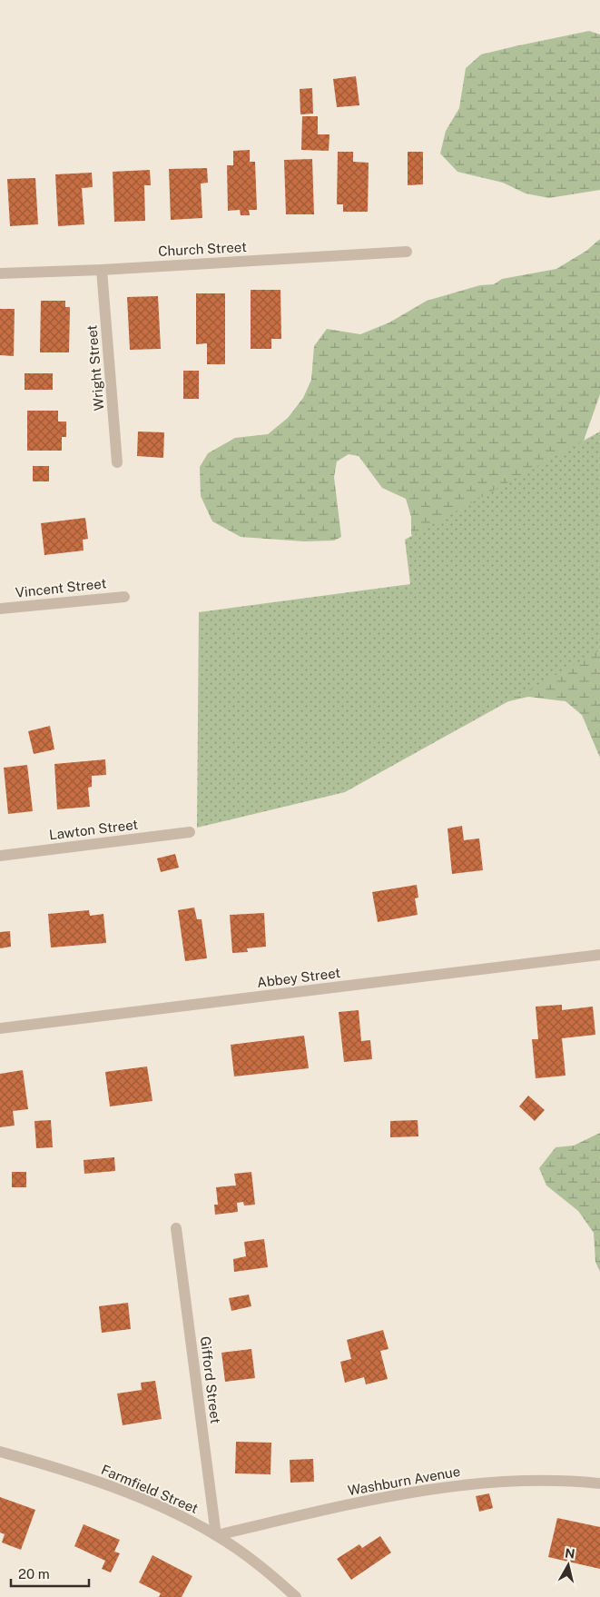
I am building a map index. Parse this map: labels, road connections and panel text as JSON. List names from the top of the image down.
{
  "streets": {
    "street": [
      "Church Street",
      "Wright Street",
      "Vincent Street",
      "Lawton Street",
      "Abbey Street",
      "Gifford Street",
      "Washburn Avenue",
      "Farmfield Street"
    ]
  },
  "crossings": [
    ["Church Street", "Wright Street"],
    ["Gifford Street", "Washburn Avenue"],
    ["Gifford Street", "Farmfield Street"],
    ["Washburn Avenue", "Farmfield Street"]
  ],
  "scale_bar": "20 m",
  "north": "top"
}
